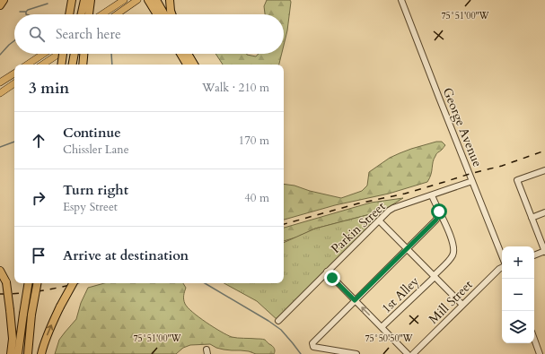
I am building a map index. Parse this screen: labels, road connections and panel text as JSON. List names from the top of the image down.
{
  "streets": {
    "street": [
      "George Avenue",
      "Parkin Street",
      "1st Alley",
      "Mill Street"
    ]
  },
  "crossings": [
    ["George Avenue", "Parkin Street"],
    ["Parkin Street", "1st Alley"]
  ],
  "page": {
    "search": "Search here",
    "heading": ["3 min", "Walk · 210 m"],
    "list": [
      ["Continue", "Chissler Lane", "170 m"],
      ["Turn right", "Espy Street", "40 m"],
      "Arrive at destination"
    ],
    "map_buttons": ["+", "−"]
  },
  "coordinates": ["75°51'00\"W", "75°50'50\"W"]
}
